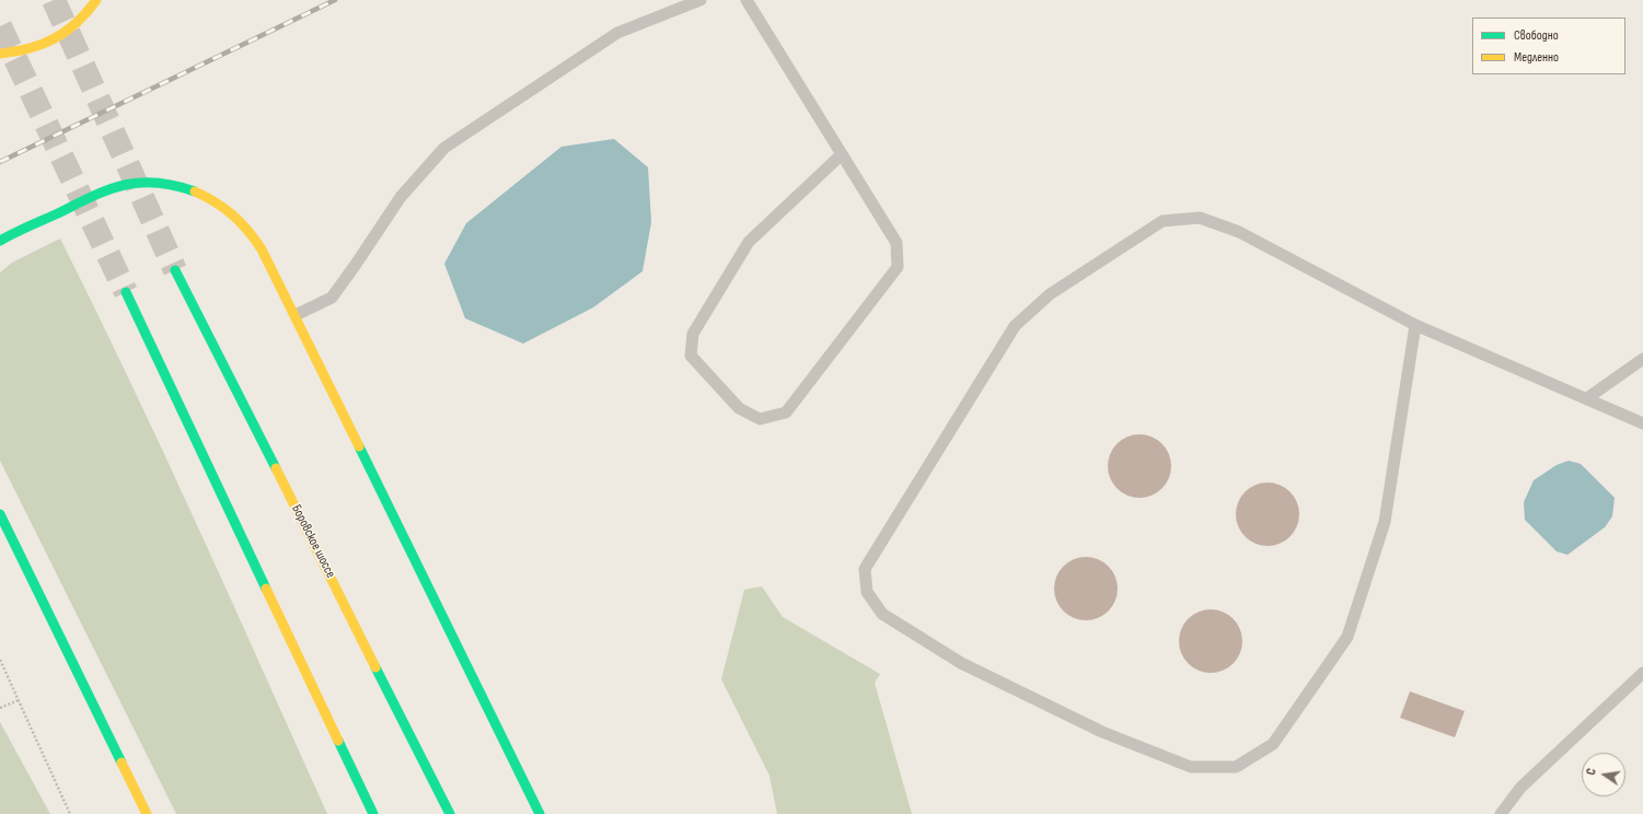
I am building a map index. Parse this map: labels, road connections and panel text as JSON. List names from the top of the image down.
{
  "streets": {
    "street": ["Боровское шоссе"]
  },
  "legend": ["Свободно", "Медленно"],
  "north": "left"
}
